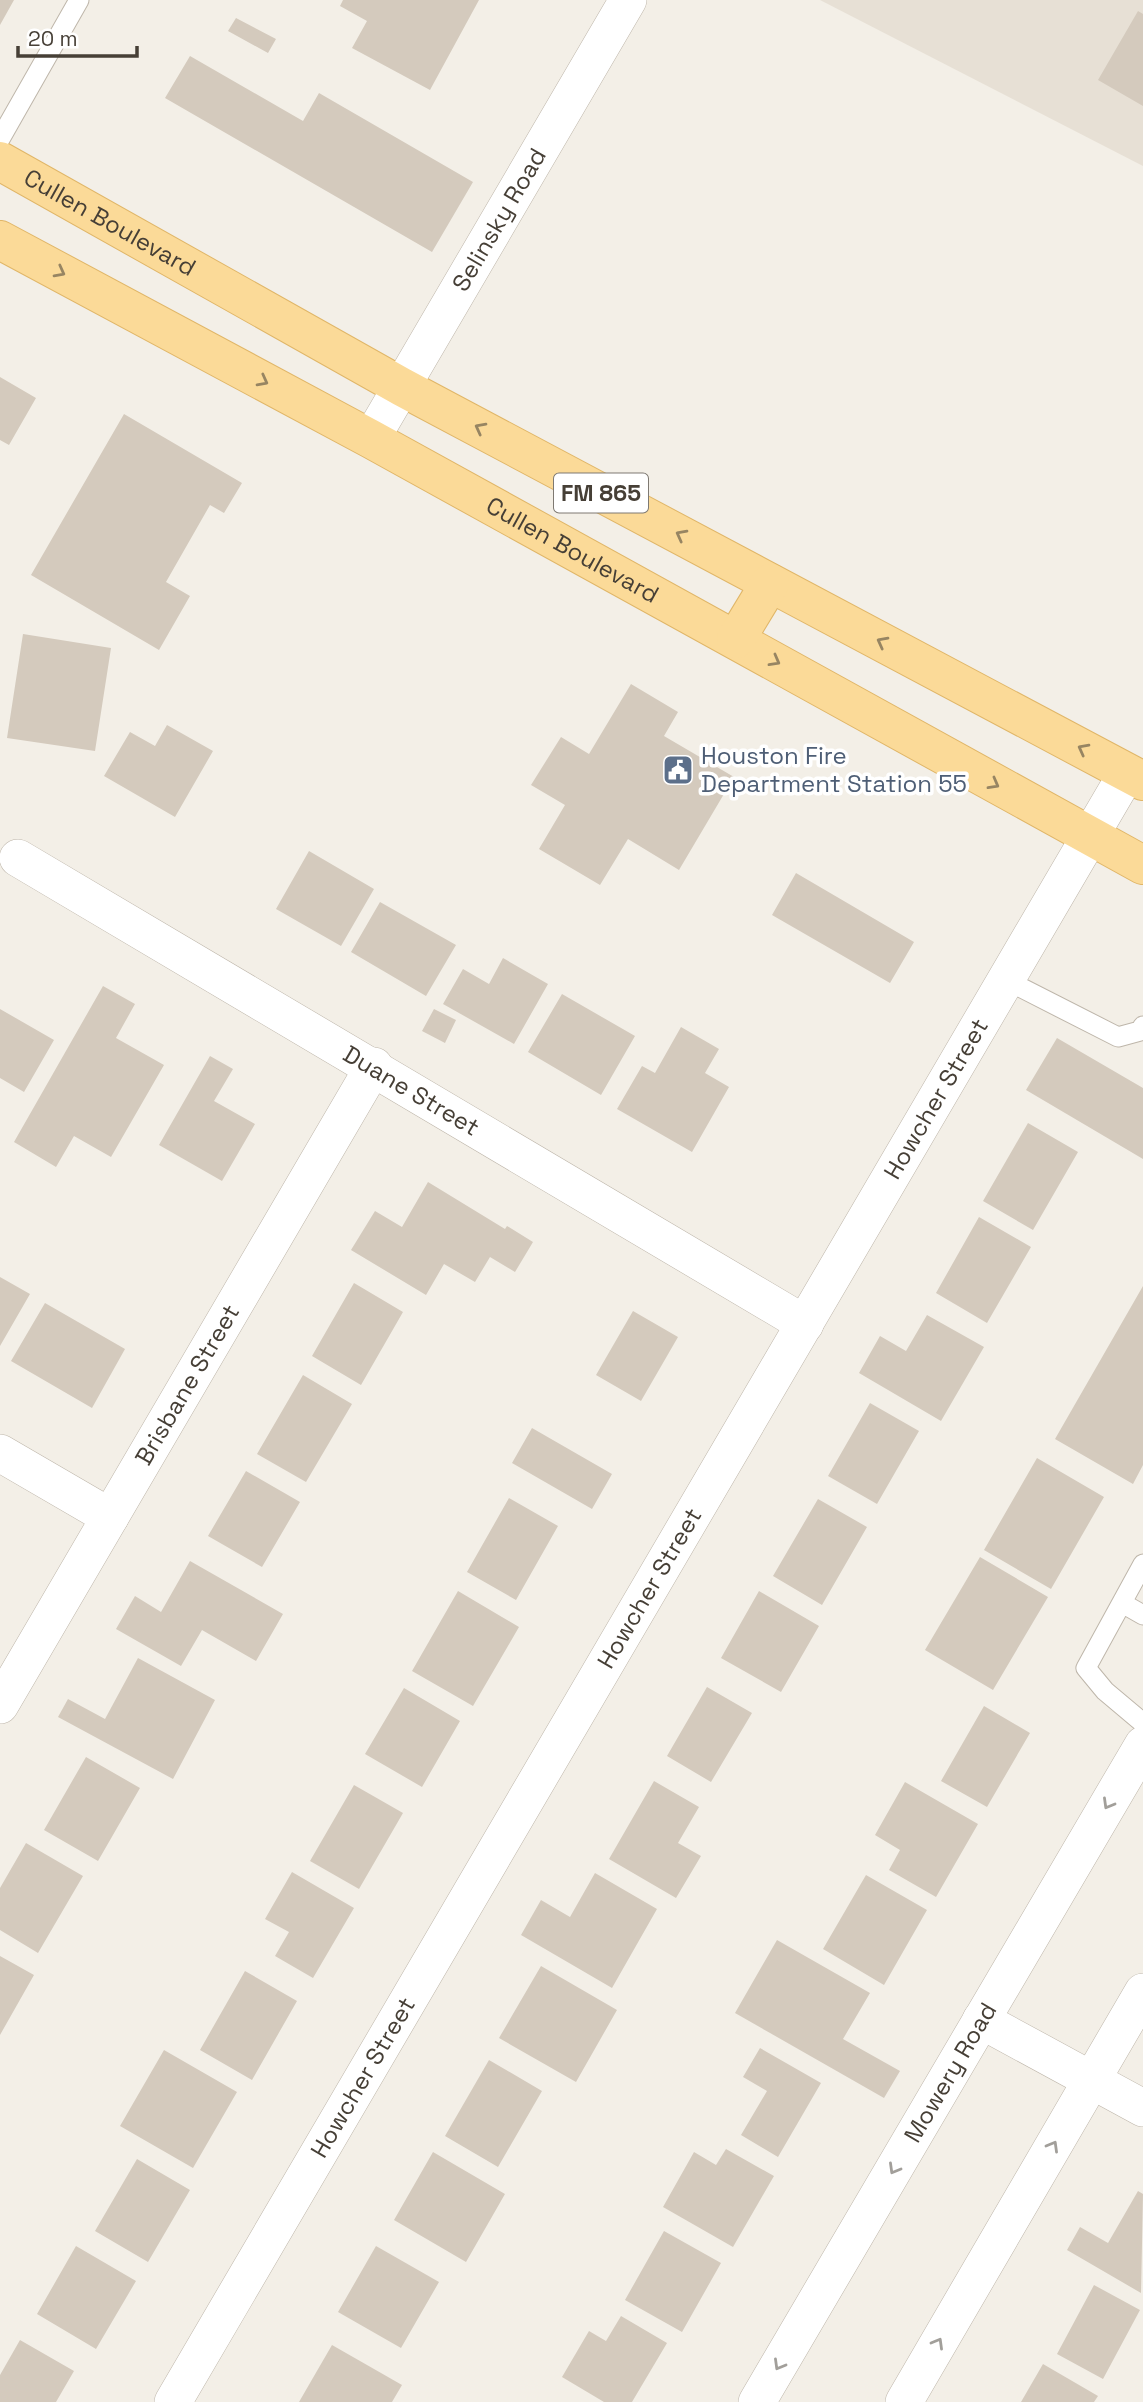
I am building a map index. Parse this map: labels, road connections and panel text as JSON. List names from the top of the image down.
{
  "streets": {
    "main road": ["Cullen Boulevard", "FM 865"],
    "street": [
      "Selinsky Road",
      "Duane Street",
      "Howcher Street",
      "Brisbane Street",
      "Mowery Road"
    ]
  },
  "crossings": [
    ["Selinsky Road", "Cullen Boulevard"],
    ["Cullen Boulevard", "Howcher Street"],
    ["Duane Street", "Howcher Street"],
    ["Duane Street", "Brisbane Street"]
  ],
  "places": {
    "public building": ["Houston Fire Department Station 55"]
  },
  "scale_bar": "20 m"
}
